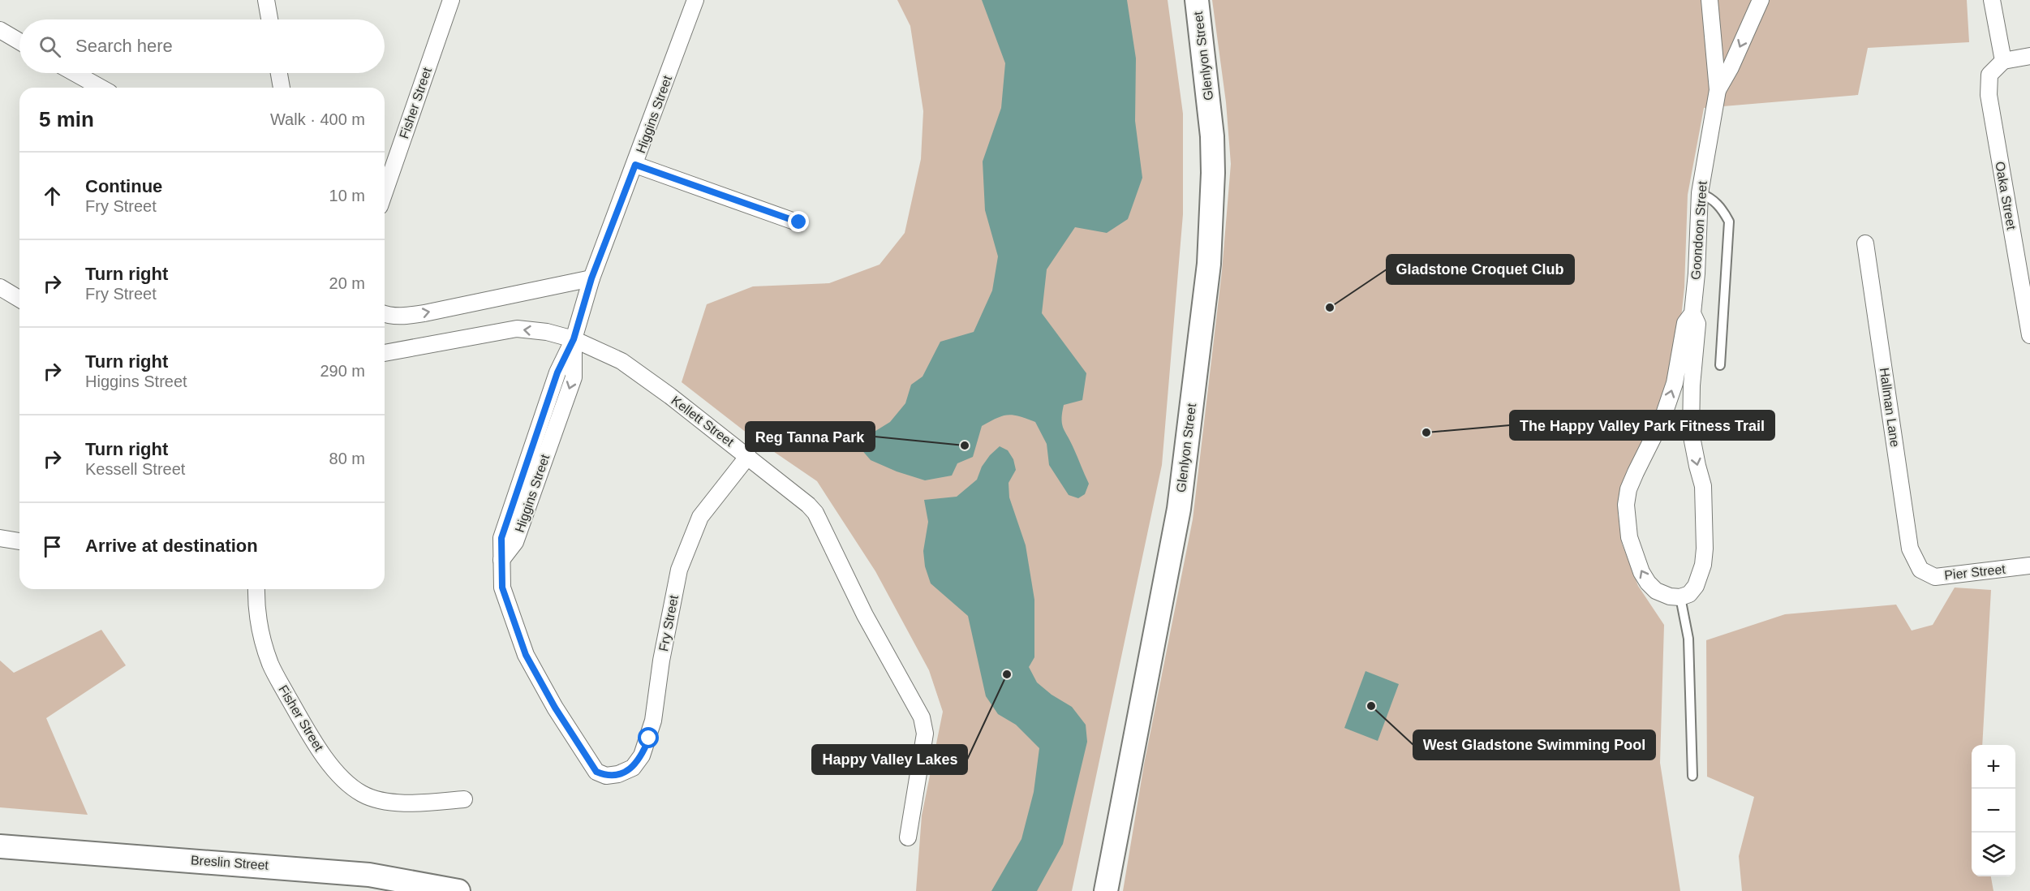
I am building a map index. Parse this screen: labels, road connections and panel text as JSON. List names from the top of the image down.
{
  "streets": {
    "main road": ["Glenlyon Street", "Breslin Street"],
    "street": [
      "Fisher Street",
      "Higgins Street",
      "Oaka Street",
      "Goondoon Street",
      "Hallman Lane",
      "Kellett Street",
      "Pier Street",
      "Fry Street"
    ]
  },
  "crossings": [
    ["Higgins Street", "Kellett Street"],
    ["Higgins Street", "Fry Street"],
    ["Hallman Lane", "Pier Street"],
    ["Kellett Street", "Fry Street"]
  ],
  "places": [
    "Gladstone Croquet Club",
    "The Happy Valley Park Fitness Trail",
    "Reg Tanna Park",
    "Happy Valley Lakes",
    "West Gladstone Swimming Pool"
  ],
  "page": {
    "search": "Search here",
    "heading": ["5 min", "Walk · 400 m"],
    "list": [
      ["Continue", "Fry Street", "10 m"],
      ["Turn right", "Fry Street", "20 m"],
      ["Turn right", "Higgins Street", "290 m"],
      ["Turn right", "Kessell Street", "80 m"],
      "Arrive at destination"
    ],
    "map_buttons": ["+", "−"]
  }
}
